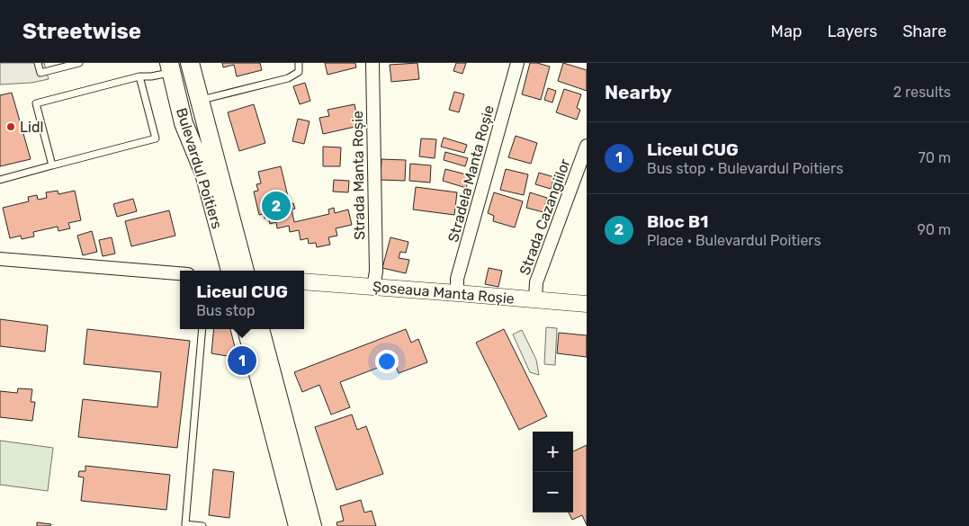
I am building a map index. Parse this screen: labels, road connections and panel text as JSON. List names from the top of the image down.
{
  "streets": {
    "main road": ["Bulevardul Poitiers"],
    "street": [
      "Stradela Manta Roșie",
      "Strada Manta Roșie",
      "Strada Cazangiilor",
      "Șoseaua Manta Roșie"
    ]
  },
  "crossings": [
    ["Stradela Manta Roșie", "Șoseaua Manta Roșie"],
    ["Strada Manta Roșie", "Șoseaua Manta Roșie"],
    ["Strada Cazangiilor", "Șoseaua Manta Roșie"]
  ],
  "places": ["Lidl"],
  "page": {
    "header": "Streetwise",
    "nav": ["Map", "Layers", "Share"],
    "heading": ["Nearby", "2 results"],
    "list": [
      {
        "mark": "1",
        "name": "Liceul CUG",
        "note": "Bus stop · Bulevardul Poitiers",
        "value": "70 m"
      },
      {
        "mark": "2",
        "name": "Bloc B1",
        "note": "Place · Bulevardul Poitiers",
        "value": "90 m"
      }
    ],
    "pins": ["2", "1"],
    "popup": ["Liceul CUG", "Bus stop"],
    "map_buttons": ["+", "−"]
  }
}
